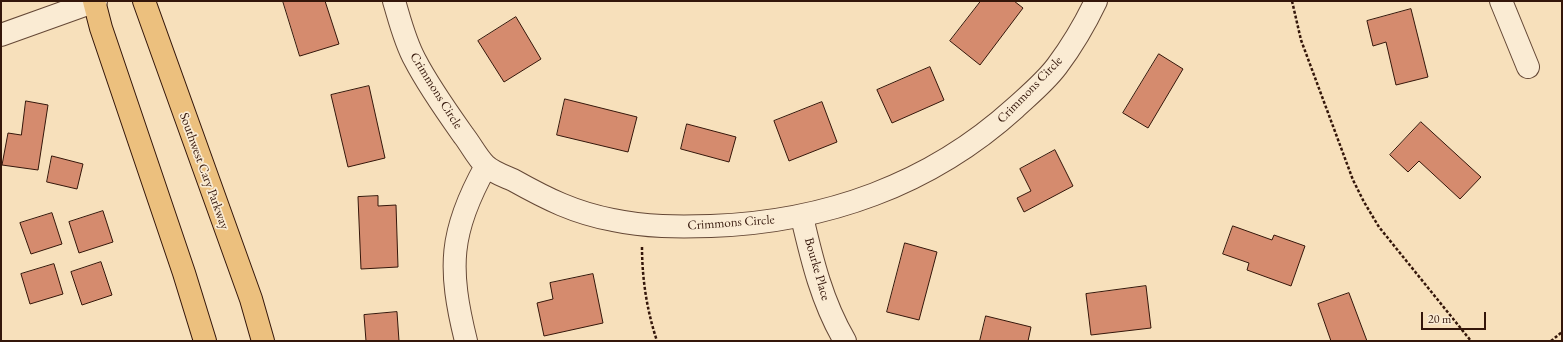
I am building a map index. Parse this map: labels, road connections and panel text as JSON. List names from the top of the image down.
{
  "streets": {
    "main road": ["Southwest Cary Parkway"],
    "street": ["Crimmons Circle", "Bourke Place"]
  },
  "crossings": [
    ["Crimmons Circle", "Bourke Place"]
  ],
  "scale_bar": "20 m"
}
